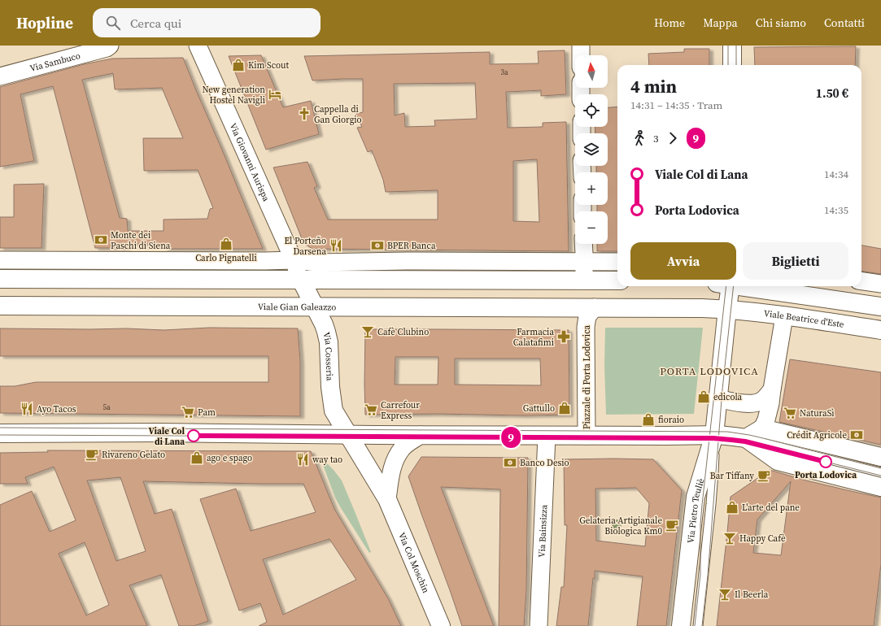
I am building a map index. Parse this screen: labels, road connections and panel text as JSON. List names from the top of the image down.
{
  "streets": {
    "main road": [
      "Viale Gian Galeazzo",
      "Viale Beatrice d'Este",
      "Via Cosseria",
      "Piazzale di Porta Lodovica",
      "Via Pietro Teuliè",
      "Via Col Moschin"
    ],
    "street": ["Via Sambuco", "Via Giovanni Aurispa", "Via Bainsizza"]
  },
  "crossings": [
    ["Via Giovanni Aurispa", "Via Cosseria"],
    ["Viale Gian Galeazzo", "Via Cosseria"],
    ["Viale Gian Galeazzo", "Piazzale di Porta Lodovica"],
    ["Via Cosseria", "Via Col Moschin"],
    ["Piazzale di Porta Lodovica", "Via Pietro Teuliè"]
  ],
  "districts": ["PORTA LODOVICA"],
  "places": {
    "shop": [
      "Kim Scout",
      "Carlo Pignatelli",
      "edicola",
      "Gattullo",
      "fioraio",
      "ago e spago",
      "L'arte del pane"
    ],
    "hotel": ["New generation Hostel Navigli"],
    "church": ["Cappella di Gan Giorgio"],
    "bank": [
      "Monte dei Paschi di Siena",
      "BPER Banca",
      "Crédit Agricole",
      "Banco Desio"
    ],
    "restaurant": ["El Porteño Darsena", "Ayo Tacos", "way tao"],
    "bar": ["Cafè Clubino", "Happy Cafè", "Il Beerla"],
    "pharmacy": ["Farmacia Calatafimi"],
    "supermarket": ["Carrefour Express", "Pam", "NaturaSì"],
    "other": ["Viale Col di Lana", "Porta Lodovica"],
    "cafe": ["Rivareno Gelato", "Bar Tiffany", "Gelateria Artigianale Biologica Km0"]
  },
  "lines": ["tram line 9"],
  "house_numbers": ["3a", "5a"],
  "north": "top",
  "page": {
    "header": "Hopline",
    "search": "Cerca qui",
    "nav": [
      "Home",
      "Mappa",
      "Chi siamo",
      "Contatti"
    ],
    "on_map": "9",
    "map_buttons": ["+", "−"],
    "heading": ["4 min", "14:31 – 14:35 · Tram", "1.50 €"],
    "legs": ["3", "9"],
    "list": [
      {
        "name": "Viale Col di Lana",
        "value": "14:34"
      },
      {
        "name": "Porta Lodovica",
        "value": "14:35"
      }
    ],
    "buttons": ["Avvia", "Biglietti"]
  }
}
